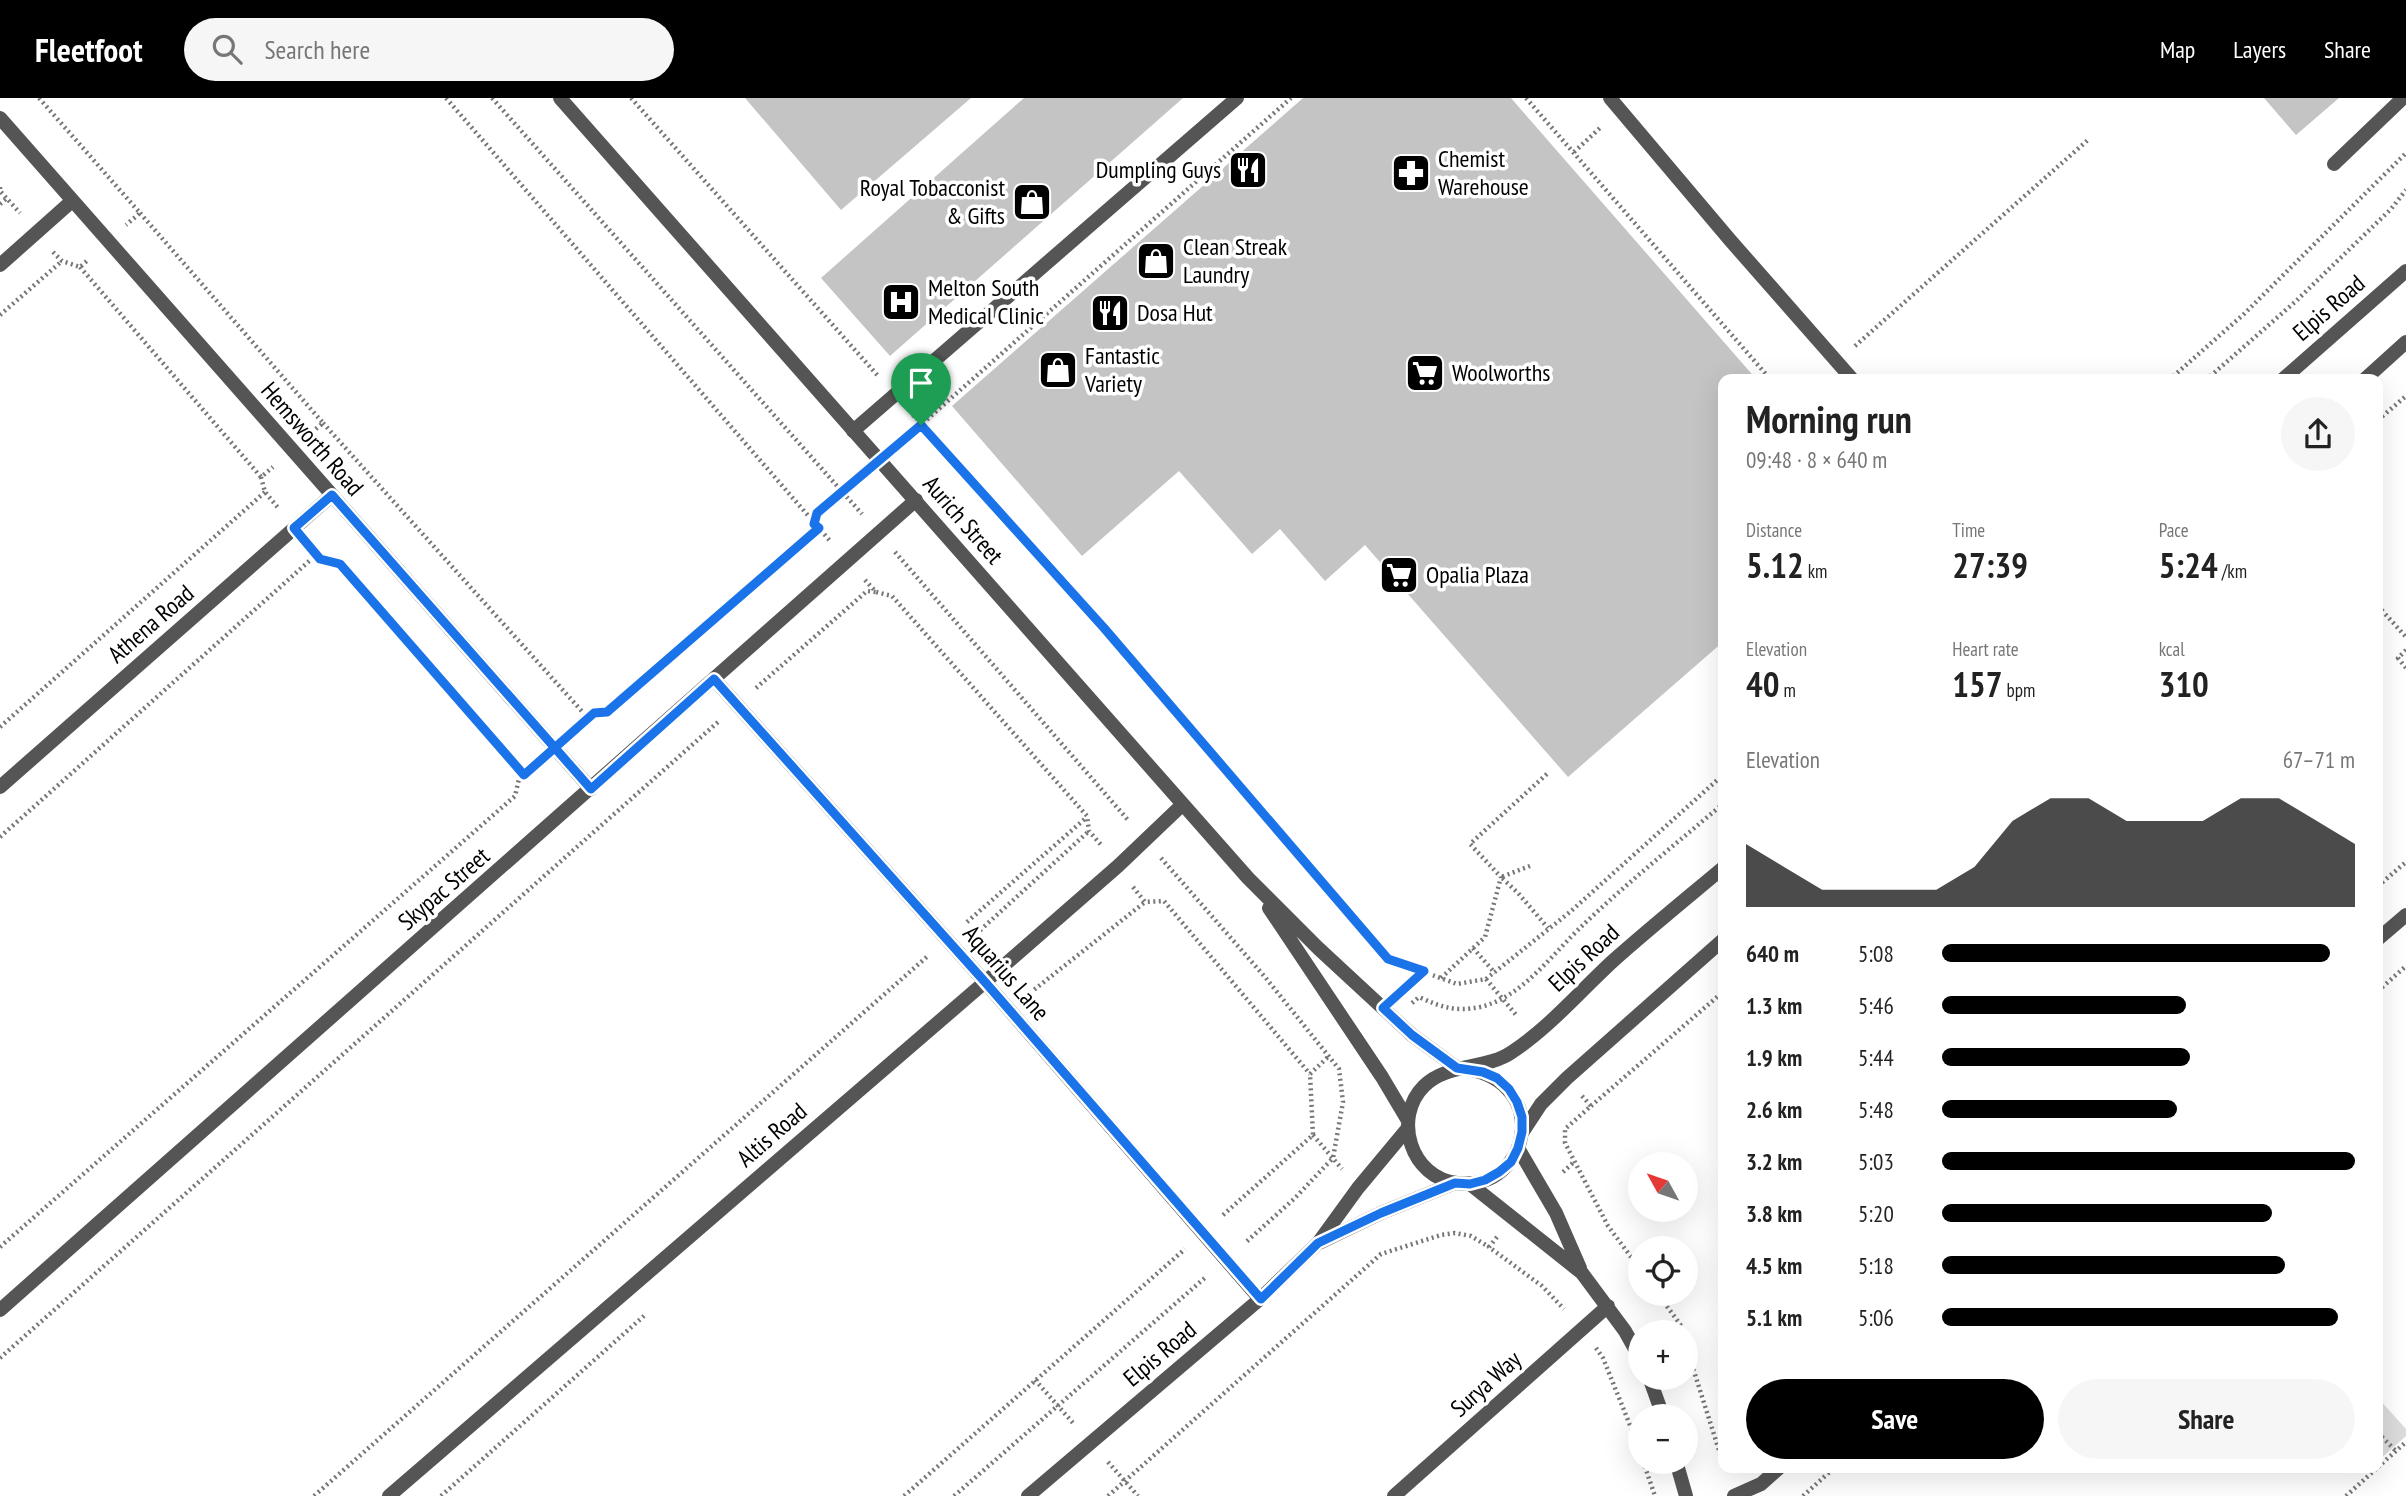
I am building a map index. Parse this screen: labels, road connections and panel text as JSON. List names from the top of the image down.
{
  "streets": {
    "street": [
      "Elpis Road",
      "Hemsworth Road",
      "Aurich Street",
      "Athena Road",
      "Skypac Street",
      "Aquarius Lane",
      "Altis Road",
      "Surya Way"
    ]
  },
  "crossings": [
    ["Elpis Road", "Aurich Street"],
    ["Elpis Road", "Aquarius Lane"],
    ["Hemsworth Road", "Athena Road"],
    ["Hemsworth Road", "Skypac Street"],
    ["Aurich Street", "Skypac Street"],
    ["Aurich Street", "Altis Road"],
    ["Skypac Street", "Aquarius Lane"],
    ["Aquarius Lane", "Altis Road"]
  ],
  "places": {
    "restaurant": ["Dumpling Guys", "Dosa Hut"],
    "pharmacy": ["Chemist Warehouse"],
    "shop": ["Royal Tobacconist & Gifts", "Clean Streak Laundry", "Fantastic Variety"],
    "hospital": ["Melton South Medical Clinic"],
    "supermarket": ["Woolworths", "Opalia Plaza"]
  },
  "north": "top left",
  "page": {
    "header": "Fleetfoot",
    "search": "Search here",
    "nav": ["Map", "Layers", "Share"],
    "heading": ["Morning run", "09:48 · 8 × 640 m"],
    "stats": [
      ["Distance", "5.12 km"],
      ["Time", "27:39"],
      ["Pace", "5:24 /km"],
      ["Elevation", "40 m"],
      ["Heart rate", "157 bpm"],
      ["kcal", "310"]
    ],
    "chart": ["Elevation", "67–71 m"],
    "list": [
      {
        "name": "640 m",
        "note": "5:08"
      },
      {
        "name": "1.3 km",
        "note": "5:46"
      },
      {
        "name": "1.9 km",
        "note": "5:44"
      },
      {
        "name": "2.6 km",
        "note": "5:48"
      },
      {
        "name": "3.2 km",
        "note": "5:03"
      },
      {
        "name": "3.8 km",
        "note": "5:20"
      },
      {
        "name": "4.5 km",
        "note": "5:18"
      },
      {
        "name": "5.1 km",
        "note": "5:06"
      }
    ],
    "map_buttons": ["+", "−"],
    "buttons": ["Save", "Share"]
  }
}
